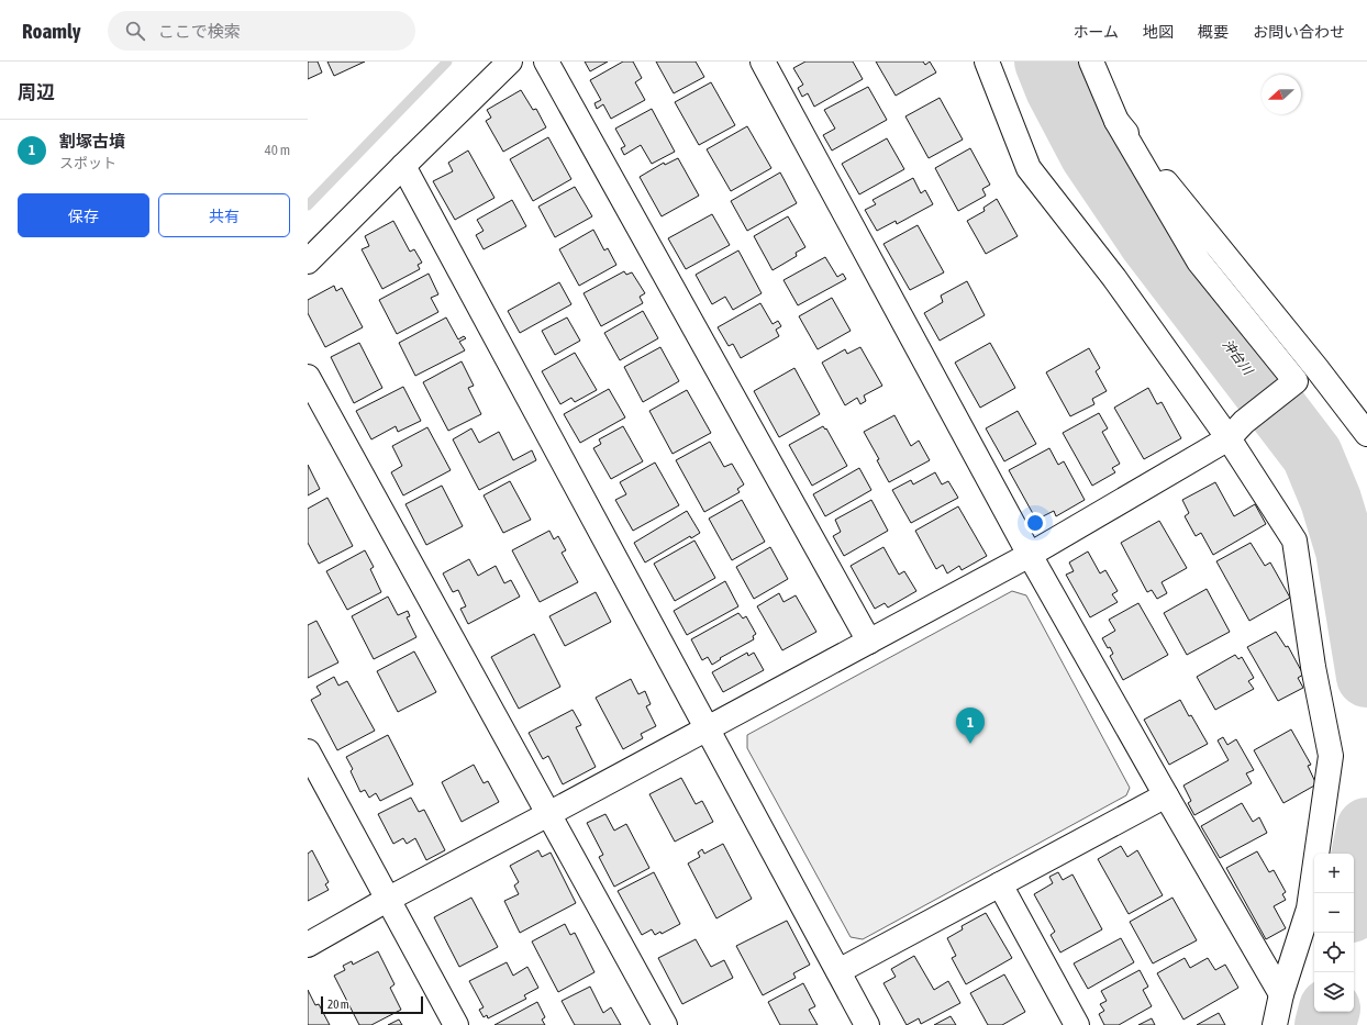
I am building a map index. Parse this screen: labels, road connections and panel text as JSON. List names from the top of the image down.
{
  "water": ["沖台川"],
  "scale_bar": "20 m",
  "north": "left",
  "page": {
    "header": "Roamly",
    "search": "ここで検索",
    "nav": [
      "ホーム",
      "地図",
      "概要",
      "お問い合わせ"
    ],
    "heading": "周辺",
    "list": [
      {
        "mark": "1",
        "name": "割塚古墳",
        "note": "スポット",
        "value": "40 m"
      }
    ],
    "buttons": ["保存", "共有"],
    "pins": "1",
    "map_buttons": ["+", "−"],
    "scale": "20 m"
  }
}
